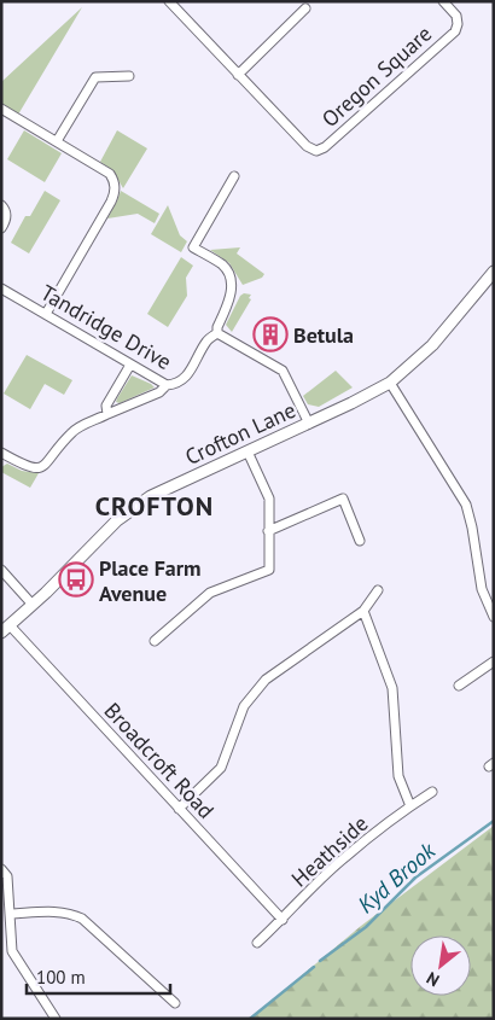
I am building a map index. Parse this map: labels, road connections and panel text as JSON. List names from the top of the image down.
{
  "streets": {
    "street": [
      "Oregon Square",
      "Tandridge Drive",
      "Crofton Lane",
      "Broadcroft Road",
      "Heathside"
    ]
  },
  "crossings": [
    ["Crofton Lane", "Broadcroft Road"],
    ["Broadcroft Road", "Heathside"]
  ],
  "districts": ["CROFTON"],
  "water": ["Kyd Brook"],
  "places": {
    "building": ["Betula"],
    "bus stop": ["Place Farm Avenue"]
  },
  "scale_bar": "100 m",
  "north": "bottom left"
}
